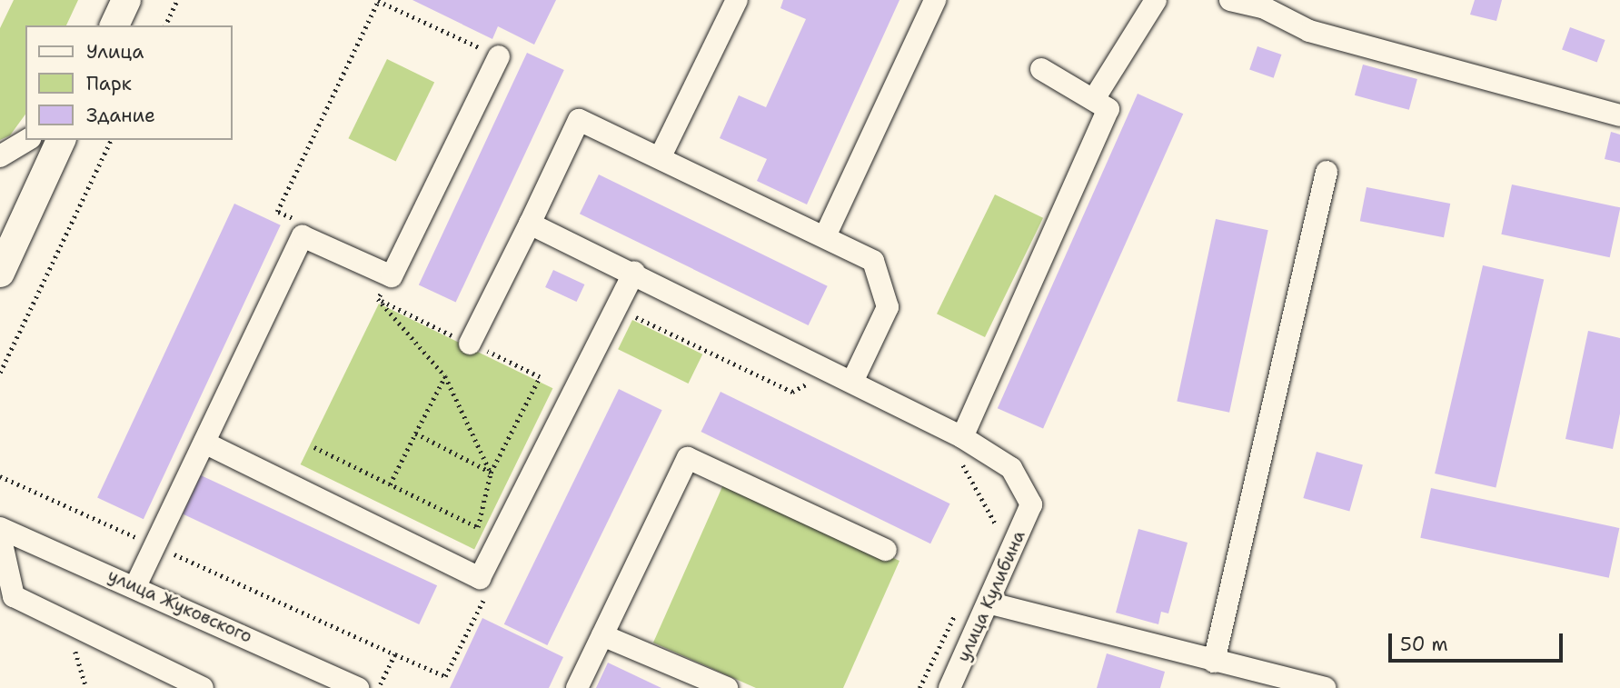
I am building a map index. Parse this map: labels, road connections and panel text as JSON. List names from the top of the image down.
{
  "streets": {
    "street": ["улица Кулибина", "улица Жуковского"]
  },
  "legend": ["Улица", "Парк", "Здание"],
  "scale_bar": "50 m"
}
